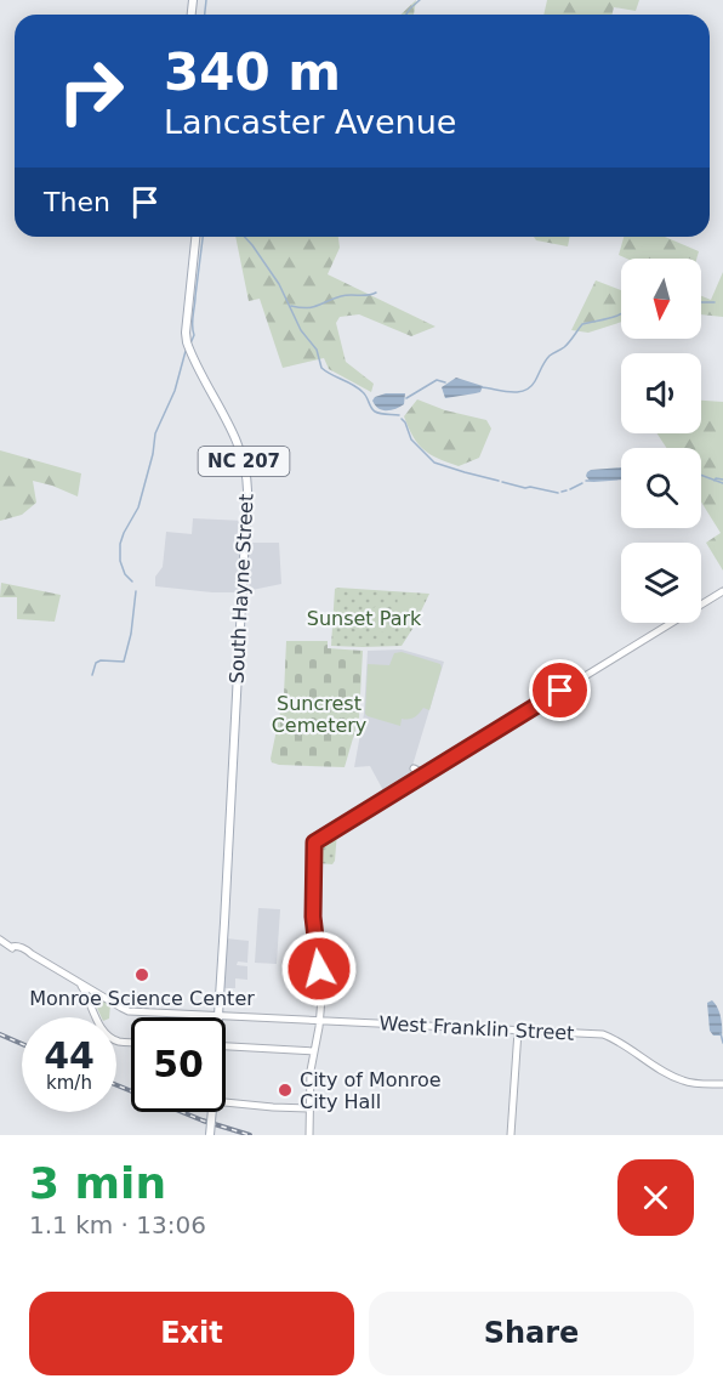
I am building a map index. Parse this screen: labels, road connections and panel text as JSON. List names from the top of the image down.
{
  "streets": {
    "main road": ["NC 207", "South Hayne Street", "West Franklin Street"]
  },
  "crossings": [
    ["South Hayne Street", "West Franklin Street"]
  ],
  "parks": ["Sunset Park", "Suncrest Cemetery"],
  "places": ["Monroe Science Center", "City of Monroe City Hall"],
  "north": "bottom",
  "page": {
    "turn": ["340 m", "Lancaster Avenue"],
    "then": "Then",
    "speed": "44 km/h",
    "limit": "50",
    "heading": ["3 min", "1.1 km · 13:06"],
    "buttons": ["Exit", "Share"]
  }
}
